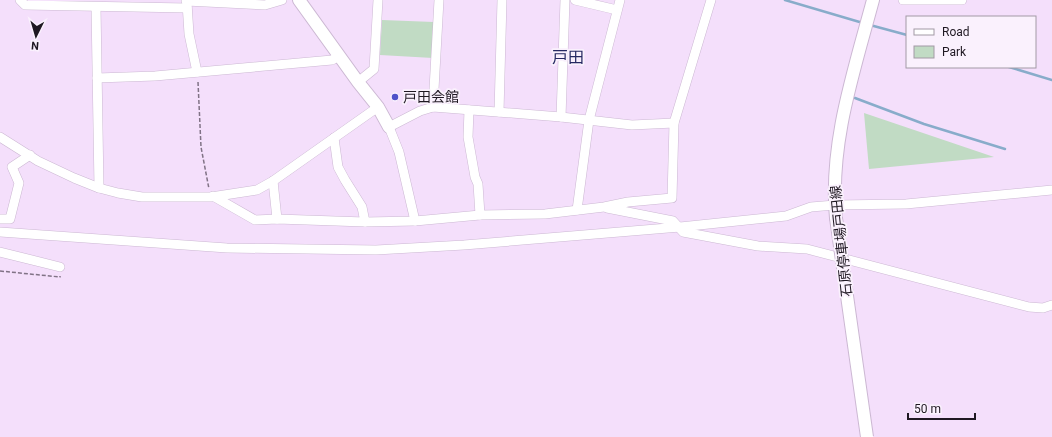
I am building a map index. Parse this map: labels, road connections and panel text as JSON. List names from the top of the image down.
{
  "streets": {
    "main road": ["石原停車場戸田線"]
  },
  "districts": ["戸田"],
  "places": ["戸田会館"],
  "legend": ["Road", "Park"],
  "scale_bar": "50 m",
  "north": "bottom"
}
